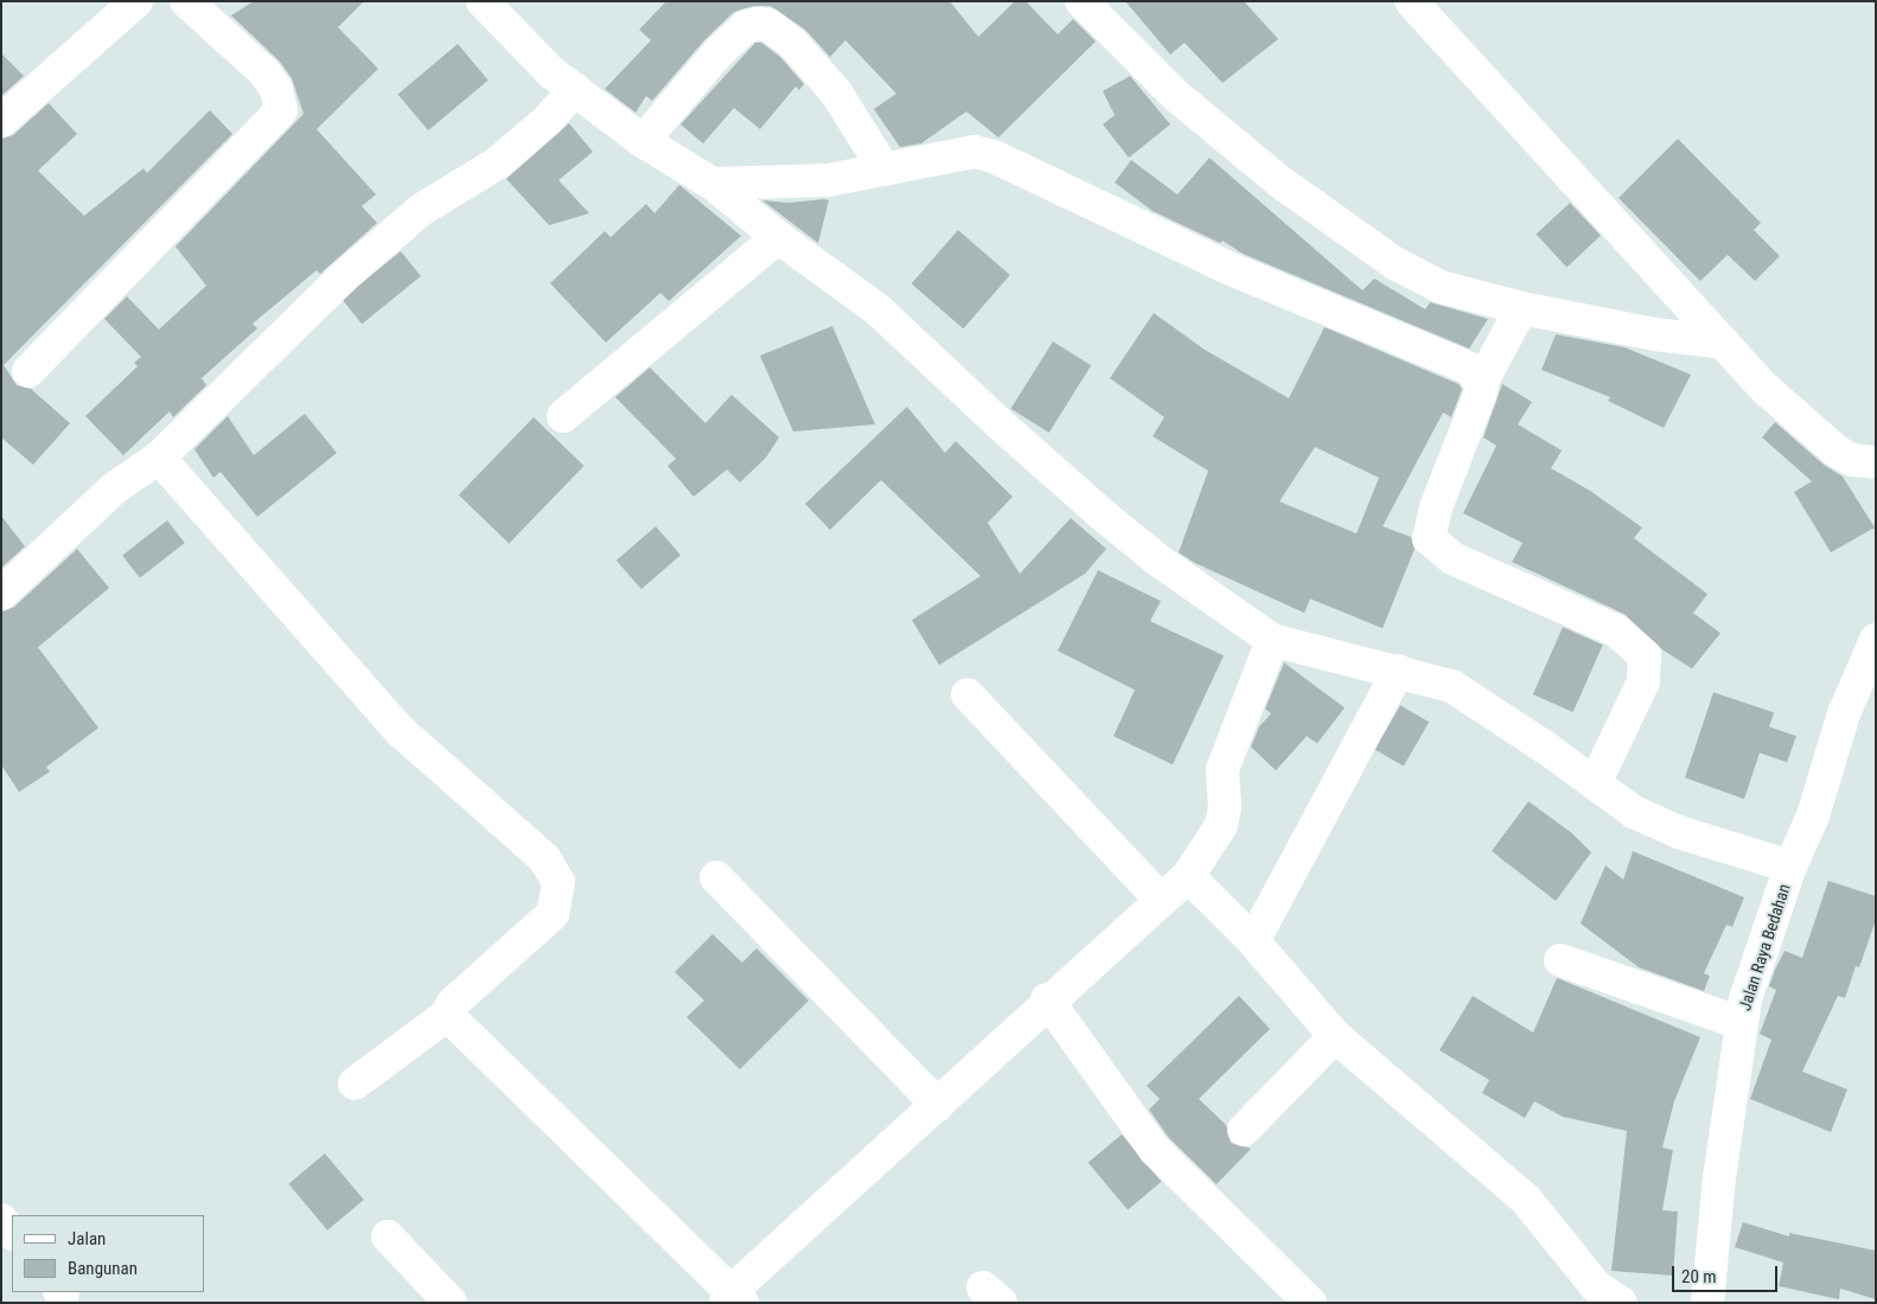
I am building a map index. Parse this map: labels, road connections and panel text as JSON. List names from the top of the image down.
{
  "streets": {
    "street": ["Jalan Raya Bedahan"]
  },
  "legend": ["Jalan", "Bangunan"],
  "scale_bar": "20 m"
}
